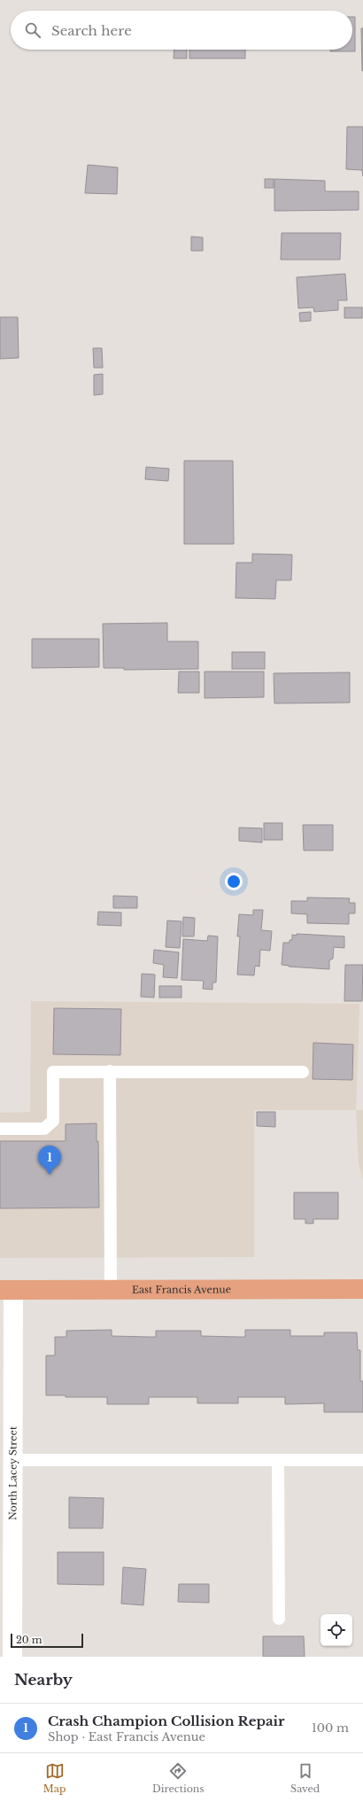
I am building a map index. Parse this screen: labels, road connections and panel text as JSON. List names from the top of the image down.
{
  "streets": {
    "main road": ["East Francis Avenue"],
    "street": ["North Lacey Street"]
  },
  "crossings": [
    ["East Francis Avenue", "North Lacey Street"]
  ],
  "scale_bar": "20 m",
  "page": {
    "search": "Search here",
    "pins": "1",
    "scale": "20 m",
    "heading": "Nearby",
    "list": [
      {
        "mark": "1",
        "name": "Crash Champion Collision Repair",
        "note": "Shop · East Francis Avenue",
        "value": "100 m"
      }
    ],
    "nav": ["Map", "Directions", "Saved"]
  }
}
